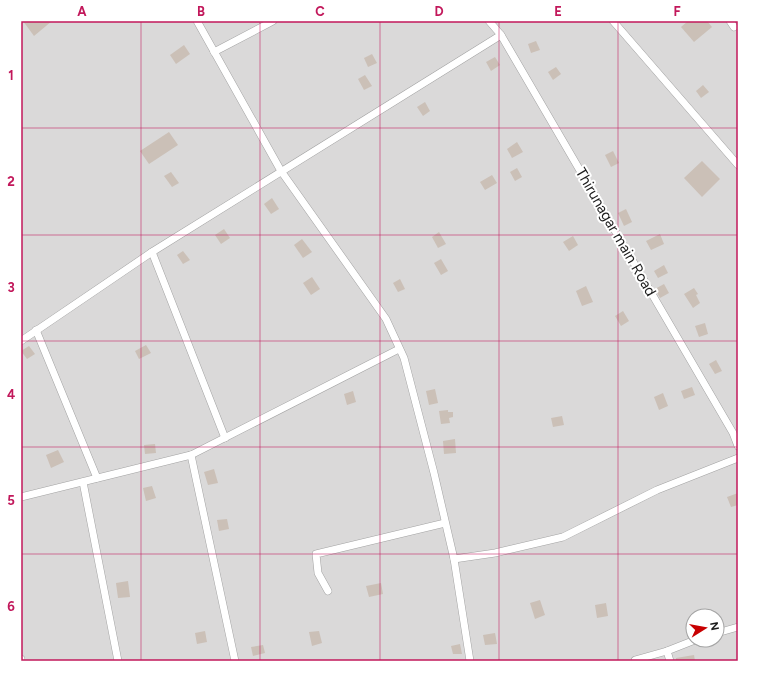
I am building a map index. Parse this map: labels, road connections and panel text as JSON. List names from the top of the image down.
{
  "streets": {
    "street": ["Thirunagar main Road"]
  },
  "north": "right",
  "grid": {
    "columns": [
      "A",
      "B",
      "C",
      "D",
      "E",
      "F"
    ],
    "rows": [
      "1",
      "2",
      "3",
      "4",
      "5",
      "6"
    ]
  }
}
